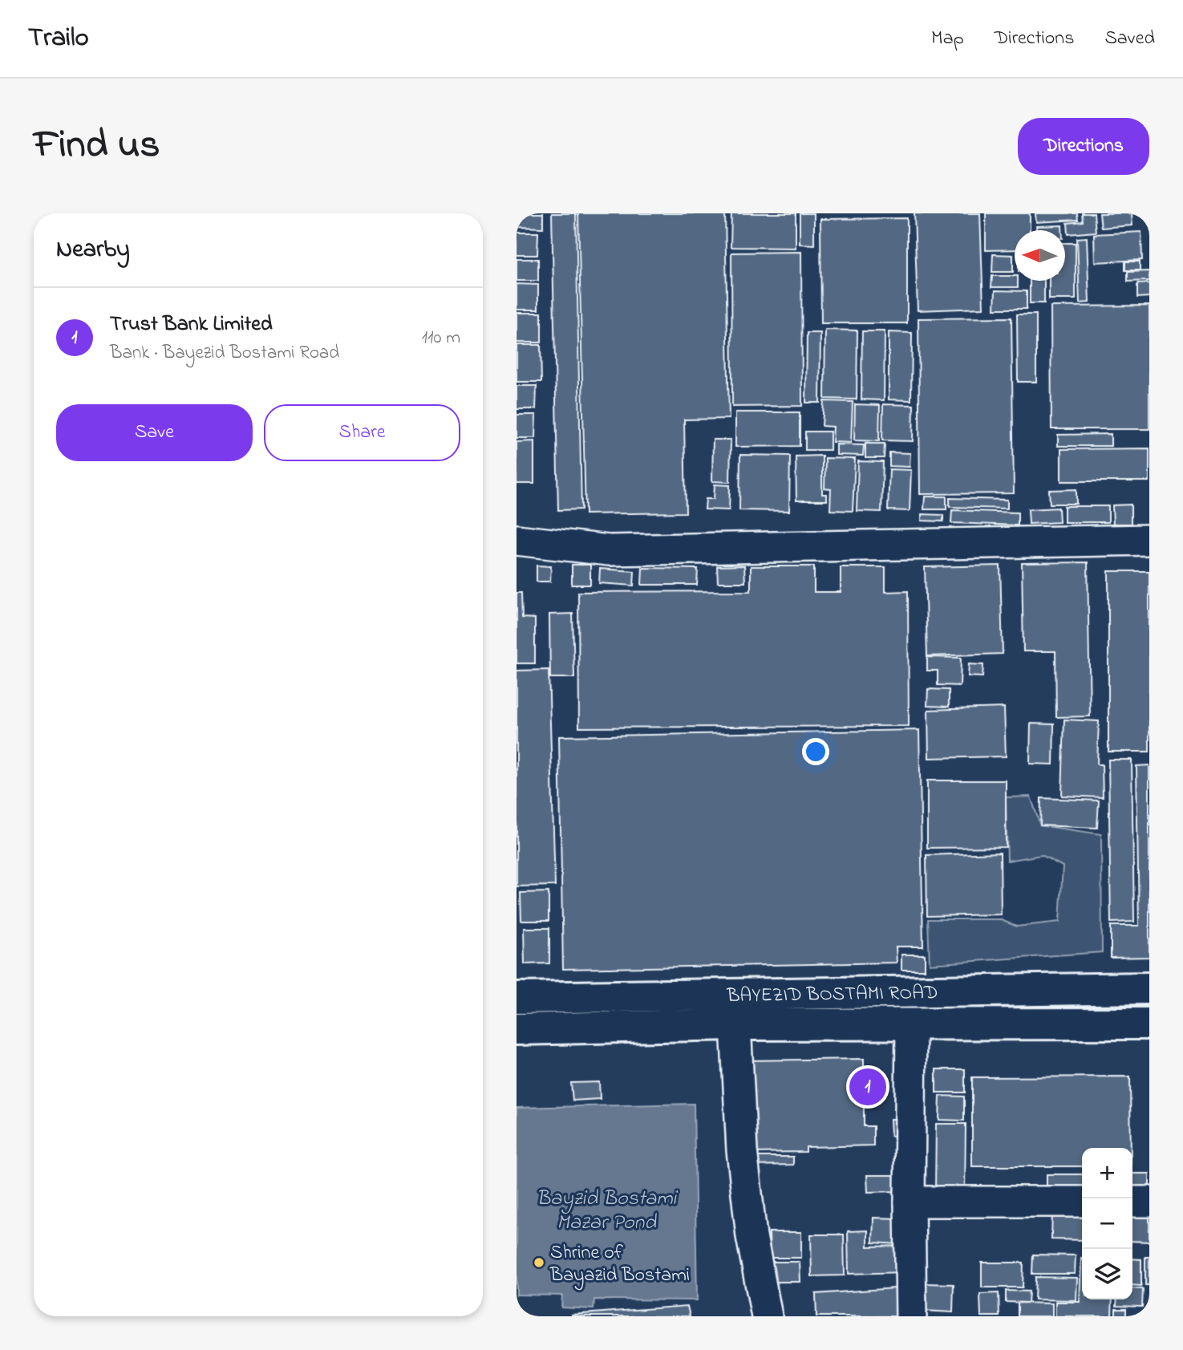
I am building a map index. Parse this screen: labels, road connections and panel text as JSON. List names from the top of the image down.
{
  "streets": {
    "main road": ["BAYEZID BOSTAMI ROAD"]
  },
  "water": ["Bayzid Bostami Mazar Pond"],
  "places": ["Shrine of Bayazid Bostami"],
  "north": "left",
  "page": {
    "header": "Trailo",
    "nav": ["Map", "Directions", "Saved"],
    "title": "Find us",
    "buttons": [
      "Directions",
      ["Save", "Share"]
    ],
    "heading": "Nearby",
    "list": [
      {
        "mark": "1",
        "name": "Trust Bank Limited",
        "note": "Bank · Bayezid Bostami Road",
        "value": "110 m"
      }
    ],
    "pins": "1",
    "map_buttons": ["+", "−"]
  }
}
